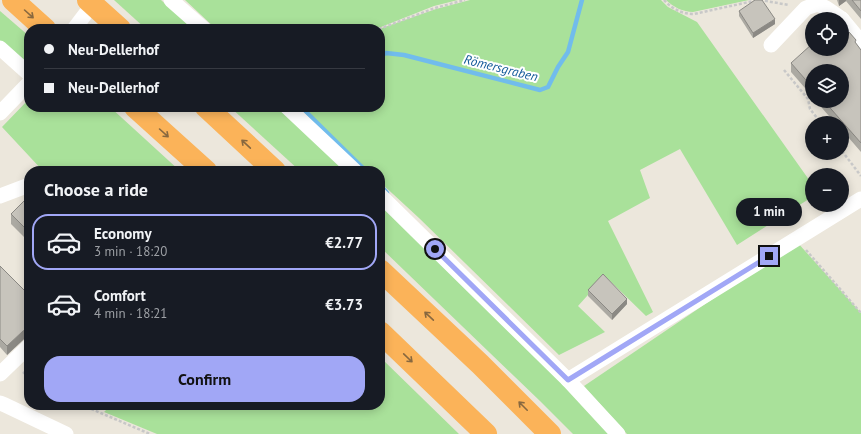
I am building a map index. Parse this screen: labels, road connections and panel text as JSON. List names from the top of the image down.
{
  "water": ["Römersgraben"],
  "page": {
    "map_buttons": ["+", "−"],
    "banner": ["Neu-Dellerhof", "Neu-Dellerhof"],
    "heading": "Choose a ride",
    "bubble": "1 min",
    "list": [
      {
        "name": "Economy",
        "note": "3 min · 18:20",
        "value": "€2.77"
      },
      {
        "name": "Comfort",
        "note": "4 min · 18:21",
        "value": "€3.73"
      }
    ],
    "buttons": "Confirm"
  }
}
